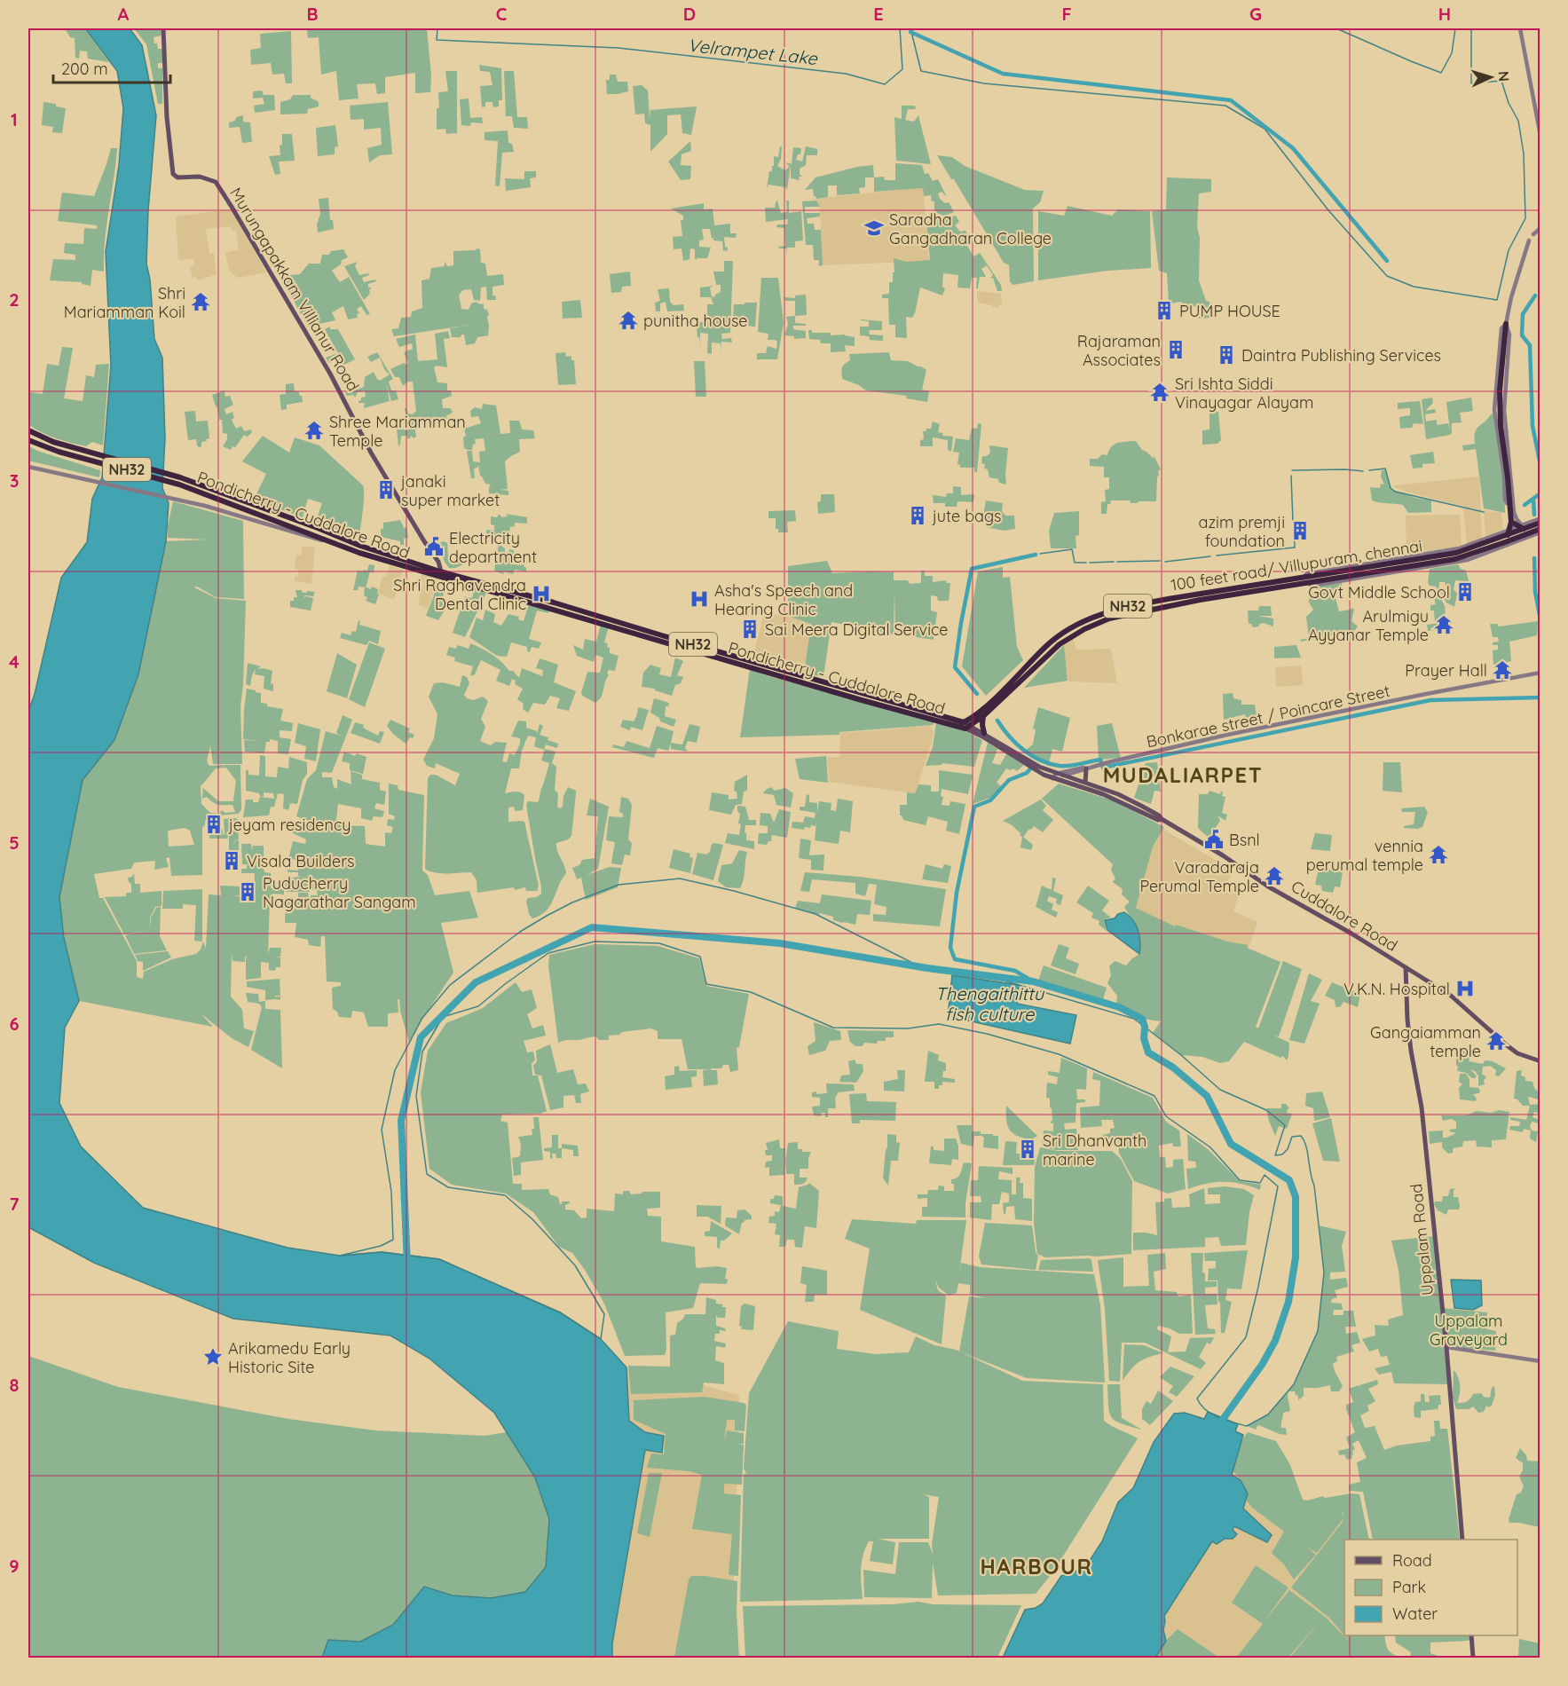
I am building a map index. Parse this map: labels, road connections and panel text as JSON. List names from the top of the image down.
{
  "streets": {
    "highway": ["NH32", "Pondicherry - Cuddalore Road", "100 feet road/ Villupuram, chennai"],
    "main road": ["Murungapakkam Villianur Road", "Cuddalore Road", "Uppalam Road"],
    "street": ["Bonkarae street / Poincare Street"]
  },
  "crossings": [
    ["Murungapakkam Villianur Road", "Pondicherry - Cuddalore Road"],
    ["NH32", "Pondicherry - Cuddalore Road"],
    ["Pondicherry - Cuddalore Road", "100 feet road/ Villupuram, chennai"],
    ["Pondicherry - Cuddalore Road", "Cuddalore Road"],
    ["100 feet road/ Villupuram, chennai", "Cuddalore Road"],
    ["Bonkarae street / Poincare Street", "Cuddalore Road"],
    ["Cuddalore Road", "Uppalam Road"]
  ],
  "districts": ["MUDALIARPET", "HARBOUR"],
  "water": ["Velrampet Lake", "Thengaithittu fish culture"],
  "parks": ["Uppalam Graveyard"],
  "places": {
    "school or university": ["Saradha Gangadharan College"],
    "temple": [
      "Shri Mariamman Koil",
      "punitha house",
      "Sri Ishta Siddi Vinayagar Alayam",
      "Shree Mariamman Temple",
      "Arulmigu Ayyanar Temple",
      "Prayer Hall",
      "vennia perumal temple",
      "Varadaraja Perumal Temple",
      "Gangaiamman temple"
    ],
    "building": [
      "PUMP HOUSE",
      "Rajaraman Associates",
      "Daintra Publishing Services",
      "janaki super market",
      "jute bags",
      "azim premji foundation",
      "Govt Middle School",
      "Sai Meera Digital Service",
      "jeyam residency",
      "Visala Builders",
      "Puducherry Nagarathar Sangam",
      "Sri Dhanvanth marine"
    ],
    "public building": ["Electricity department", "Bsnl"],
    "hospital": ["Shri Raghavendra Dental Clinic", "Asha's Speech and Hearing Clinic", "V.K.N. Hospital"],
    "place": ["Arikamedu Early Historic Site"]
  },
  "legend": ["Road", "Park", "Water"],
  "scale_bar": "200 m",
  "north": "right",
  "grid": {
    "columns": [
      "A",
      "B",
      "C",
      "D",
      "E",
      "F",
      "G",
      "H"
    ],
    "rows": [
      "1",
      "2",
      "3",
      "4",
      "5",
      "6",
      "7",
      "8",
      "9"
    ]
  }
}
